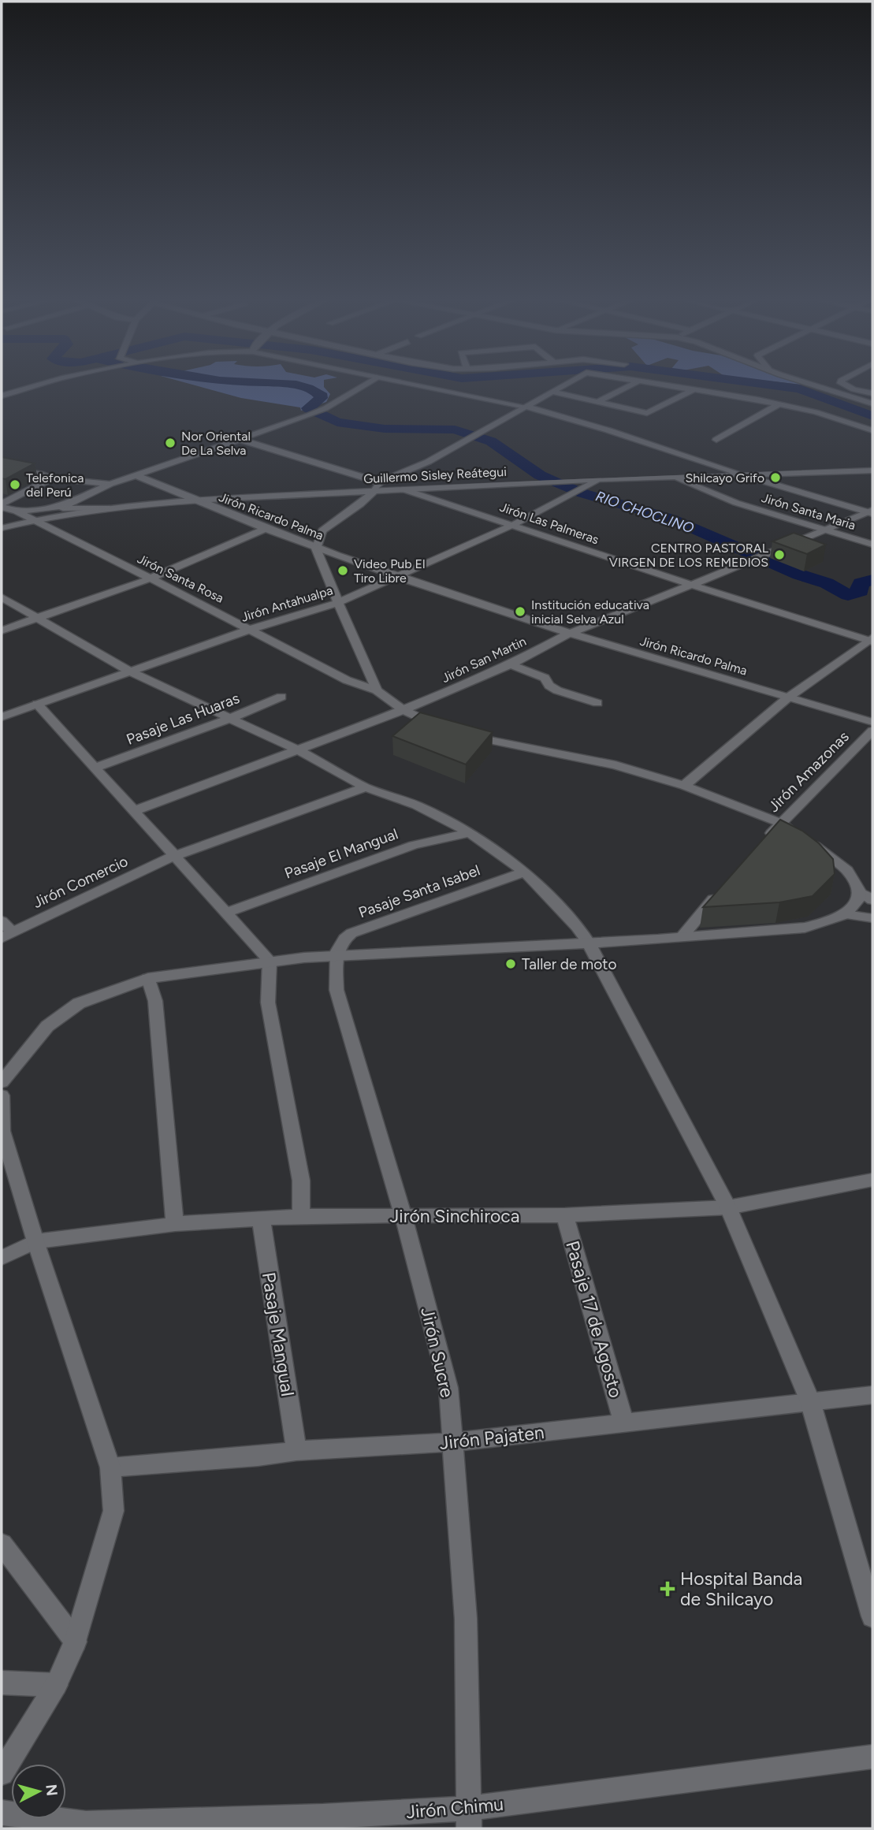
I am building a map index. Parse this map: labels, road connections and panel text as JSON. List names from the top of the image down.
{
  "streets": {
    "street": [
      "Guillermo Sisley Reátegui",
      "Jirón Santa Maria",
      "Jirón Ricardo Palma",
      "Jirón Las Palmeras",
      "Jirón Santa Rosa",
      "Jirón Antahualpa",
      "Jirón San Martin",
      "Pasaje Las Huaras",
      "Jirón Amazonas",
      "Pasaje El Mangual",
      "Jirón Comercio",
      "Pasaje Santa Isabel",
      "Jirón Sinchiroca",
      "Pasaje 17 de Agosto",
      "Pasaje Mangual",
      "Jirón Sucre",
      "Jirón Pajaten",
      "Jirón Chimu"
    ]
  },
  "crossings": [
    ["Guillermo Sisley Reátegui", "Jirón Santa Maria"],
    ["Guillermo Sisley Reátegui", "Jirón Ricardo Palma"],
    ["Guillermo Sisley Reátegui", "Jirón Las Palmeras"],
    ["Guillermo Sisley Reátegui", "Jirón Santa Rosa"],
    ["Guillermo Sisley Reátegui", "Jirón Antahualpa"],
    ["Jirón Santa Maria", "Jirón San Martin"],
    ["Jirón Ricardo Palma", "Jirón Antahualpa"],
    ["Jirón Ricardo Palma", "Jirón San Martin"],
    ["Jirón Las Palmeras", "Jirón Antahualpa"],
    ["Jirón Las Palmeras", "Jirón San Martin"],
    ["Jirón Santa Rosa", "Jirón Antahualpa"],
    ["Pasaje Santa Isabel", "Jirón Sucre"],
    ["Jirón Sinchiroca", "Pasaje 17 de Agosto"],
    ["Jirón Sinchiroca", "Pasaje Mangual"],
    ["Jirón Sinchiroca", "Jirón Sucre"],
    ["Pasaje 17 de Agosto", "Jirón Pajaten"],
    ["Pasaje Mangual", "Jirón Pajaten"],
    ["Jirón Sucre", "Jirón Pajaten"],
    ["Jirón Sucre", "Jirón Chimu"]
  ],
  "water": ["RIO CHOCLINO"],
  "places": {
    "other": [
      "Nor Oriental De La Selva",
      "Shilcayo Grifo",
      "Telefonica del Perú",
      "CENTRO PASTORAL VIRGEN DE LOS REMEDIOS",
      "Video Pub El Tiro Libre",
      "Institución educativa inicial Selva Azul",
      "Taller de moto"
    ],
    "health": ["Hospital Banda de Shilcayo"]
  },
  "north": "right"
}
